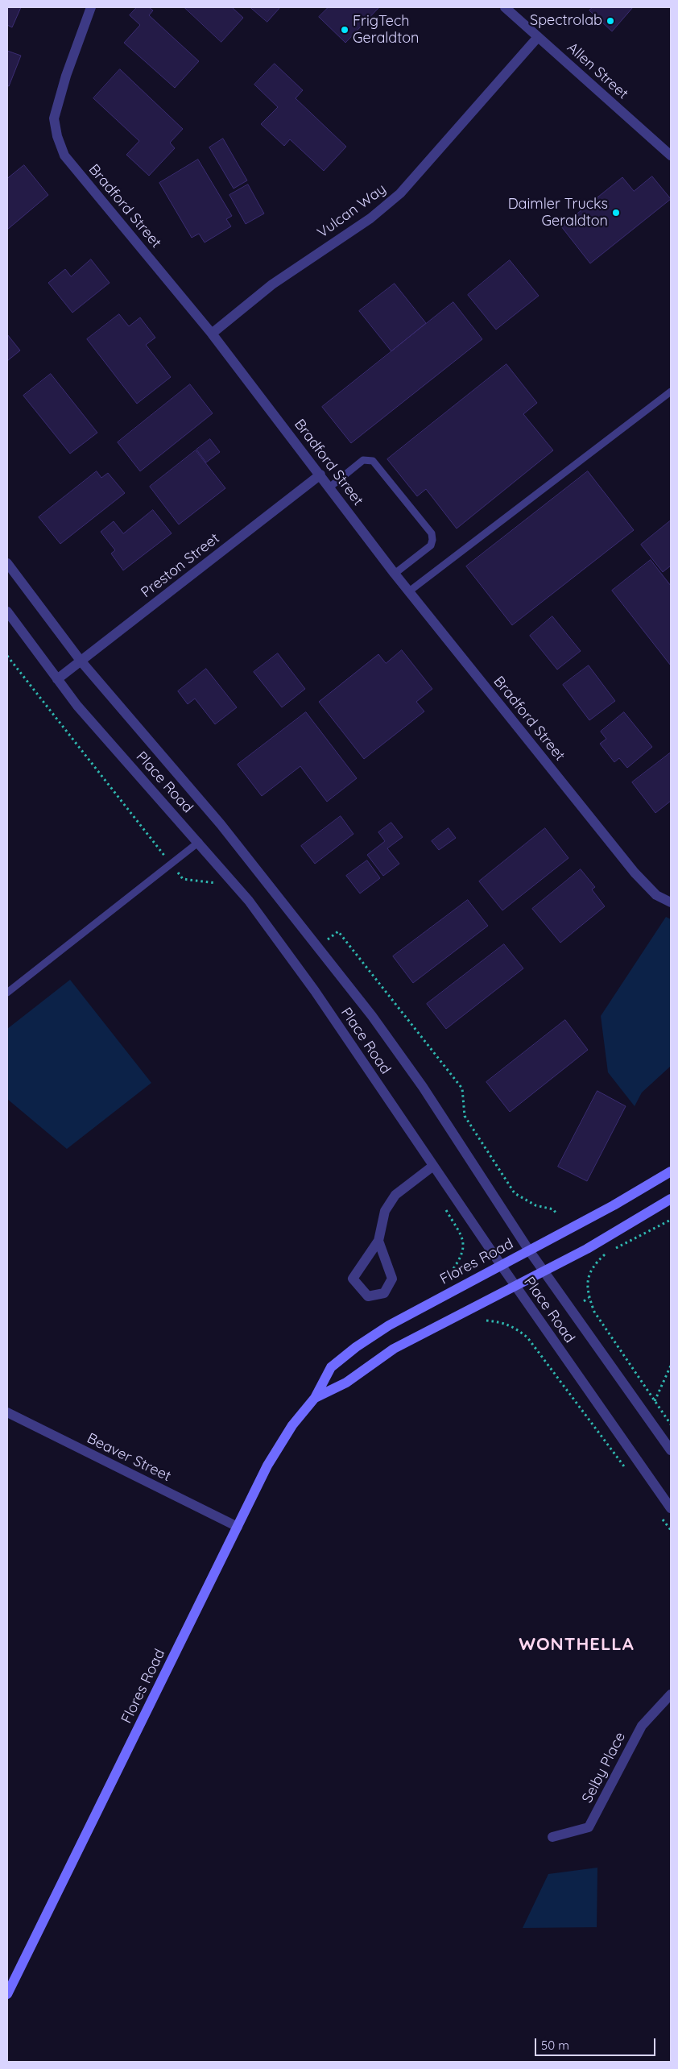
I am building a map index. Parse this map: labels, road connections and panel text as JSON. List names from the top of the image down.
{
  "streets": {
    "main road": ["Flores Road"],
    "street": [
      "Allen Street",
      "Bradford Street",
      "Vulcan Way",
      "Preston Street",
      "Place Road",
      "Beaver Street",
      "Selby Place"
    ]
  },
  "crossings": [
    ["Allen Street", "Vulcan Way"],
    ["Bradford Street", "Vulcan Way"],
    ["Bradford Street", "Preston Street"],
    ["Preston Street", "Place Road"],
    ["Place Road", "Flores Road"],
    ["Flores Road", "Beaver Street"]
  ],
  "districts": ["WONTHELLA"],
  "places": ["Spectrolab", "FrigTech Geraldton", "Daimler Trucks Geraldton"],
  "scale_bar": "50 m"
}
